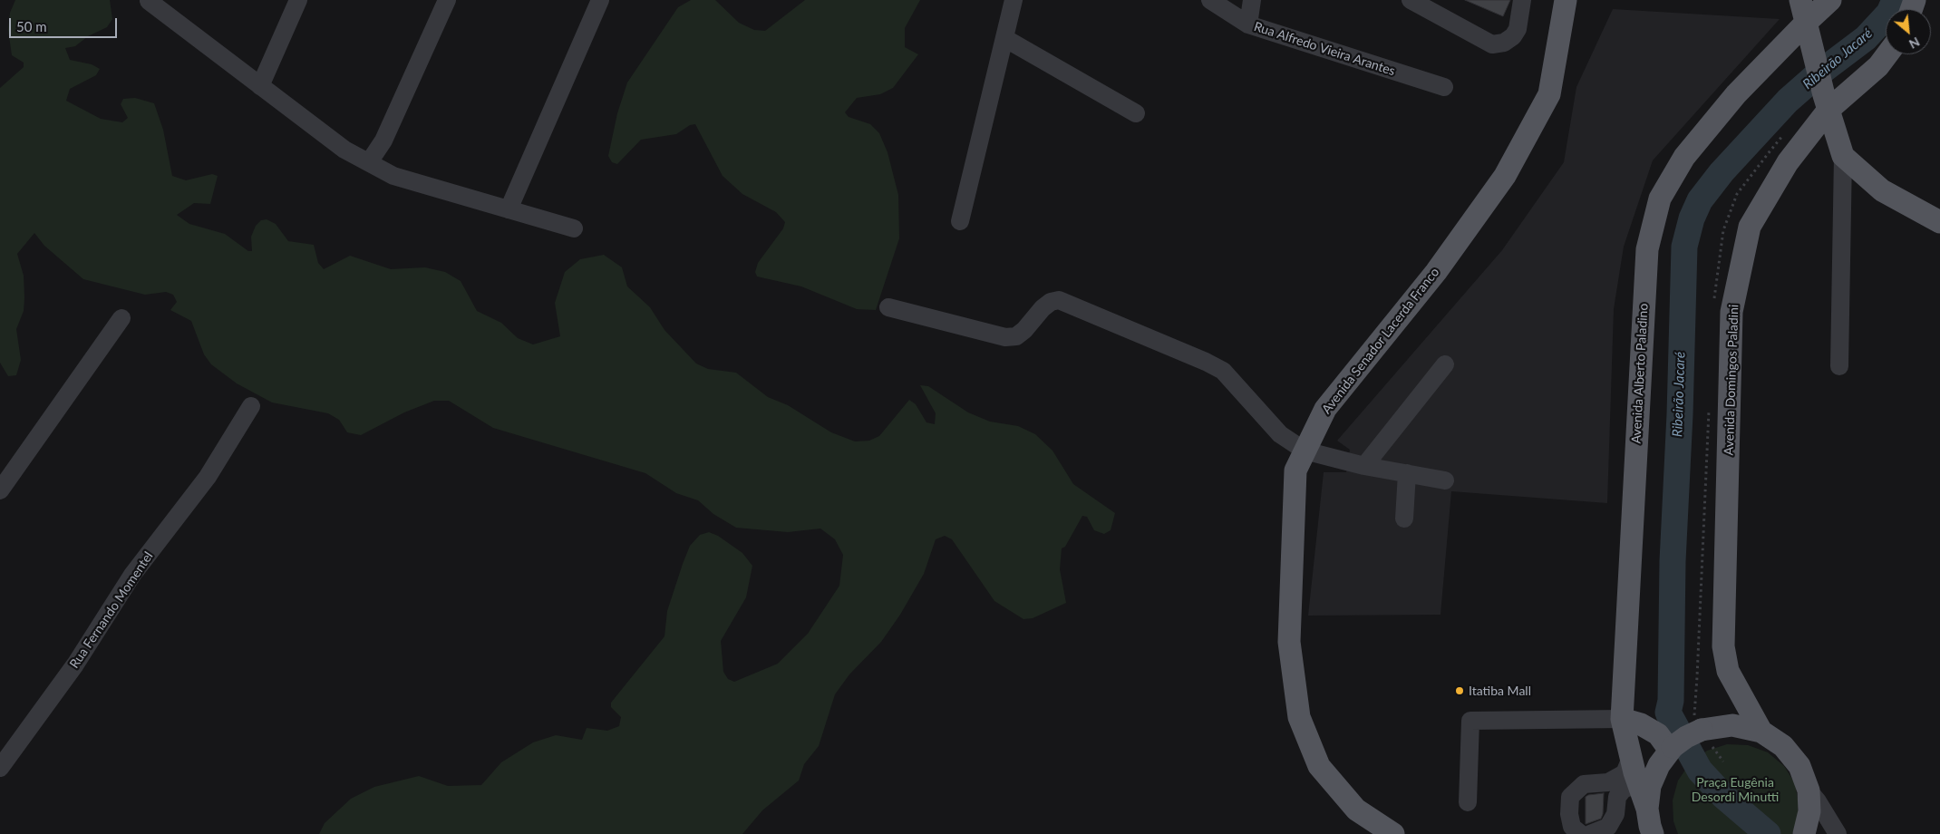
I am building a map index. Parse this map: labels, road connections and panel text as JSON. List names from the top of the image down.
{
  "streets": {
    "main road": ["Avenida Senador Lacerda Franco", "Avenida Alberto Paladino", "Avenida Domingos Paladini"],
    "street": ["Rua Alfredo Vieira Arantes", "Rua Fernando Momentel"]
  },
  "crossings": [
    ["Avenida Alberto Paladino", "Avenida Domingos Paladini"]
  ],
  "water": ["Ribeirão Jacaré"],
  "parks": ["Praça Eugênia Desordi Minutti"],
  "places": ["Itatiba Mall"],
  "scale_bar": "50 m",
  "north": "bottom right"
}
